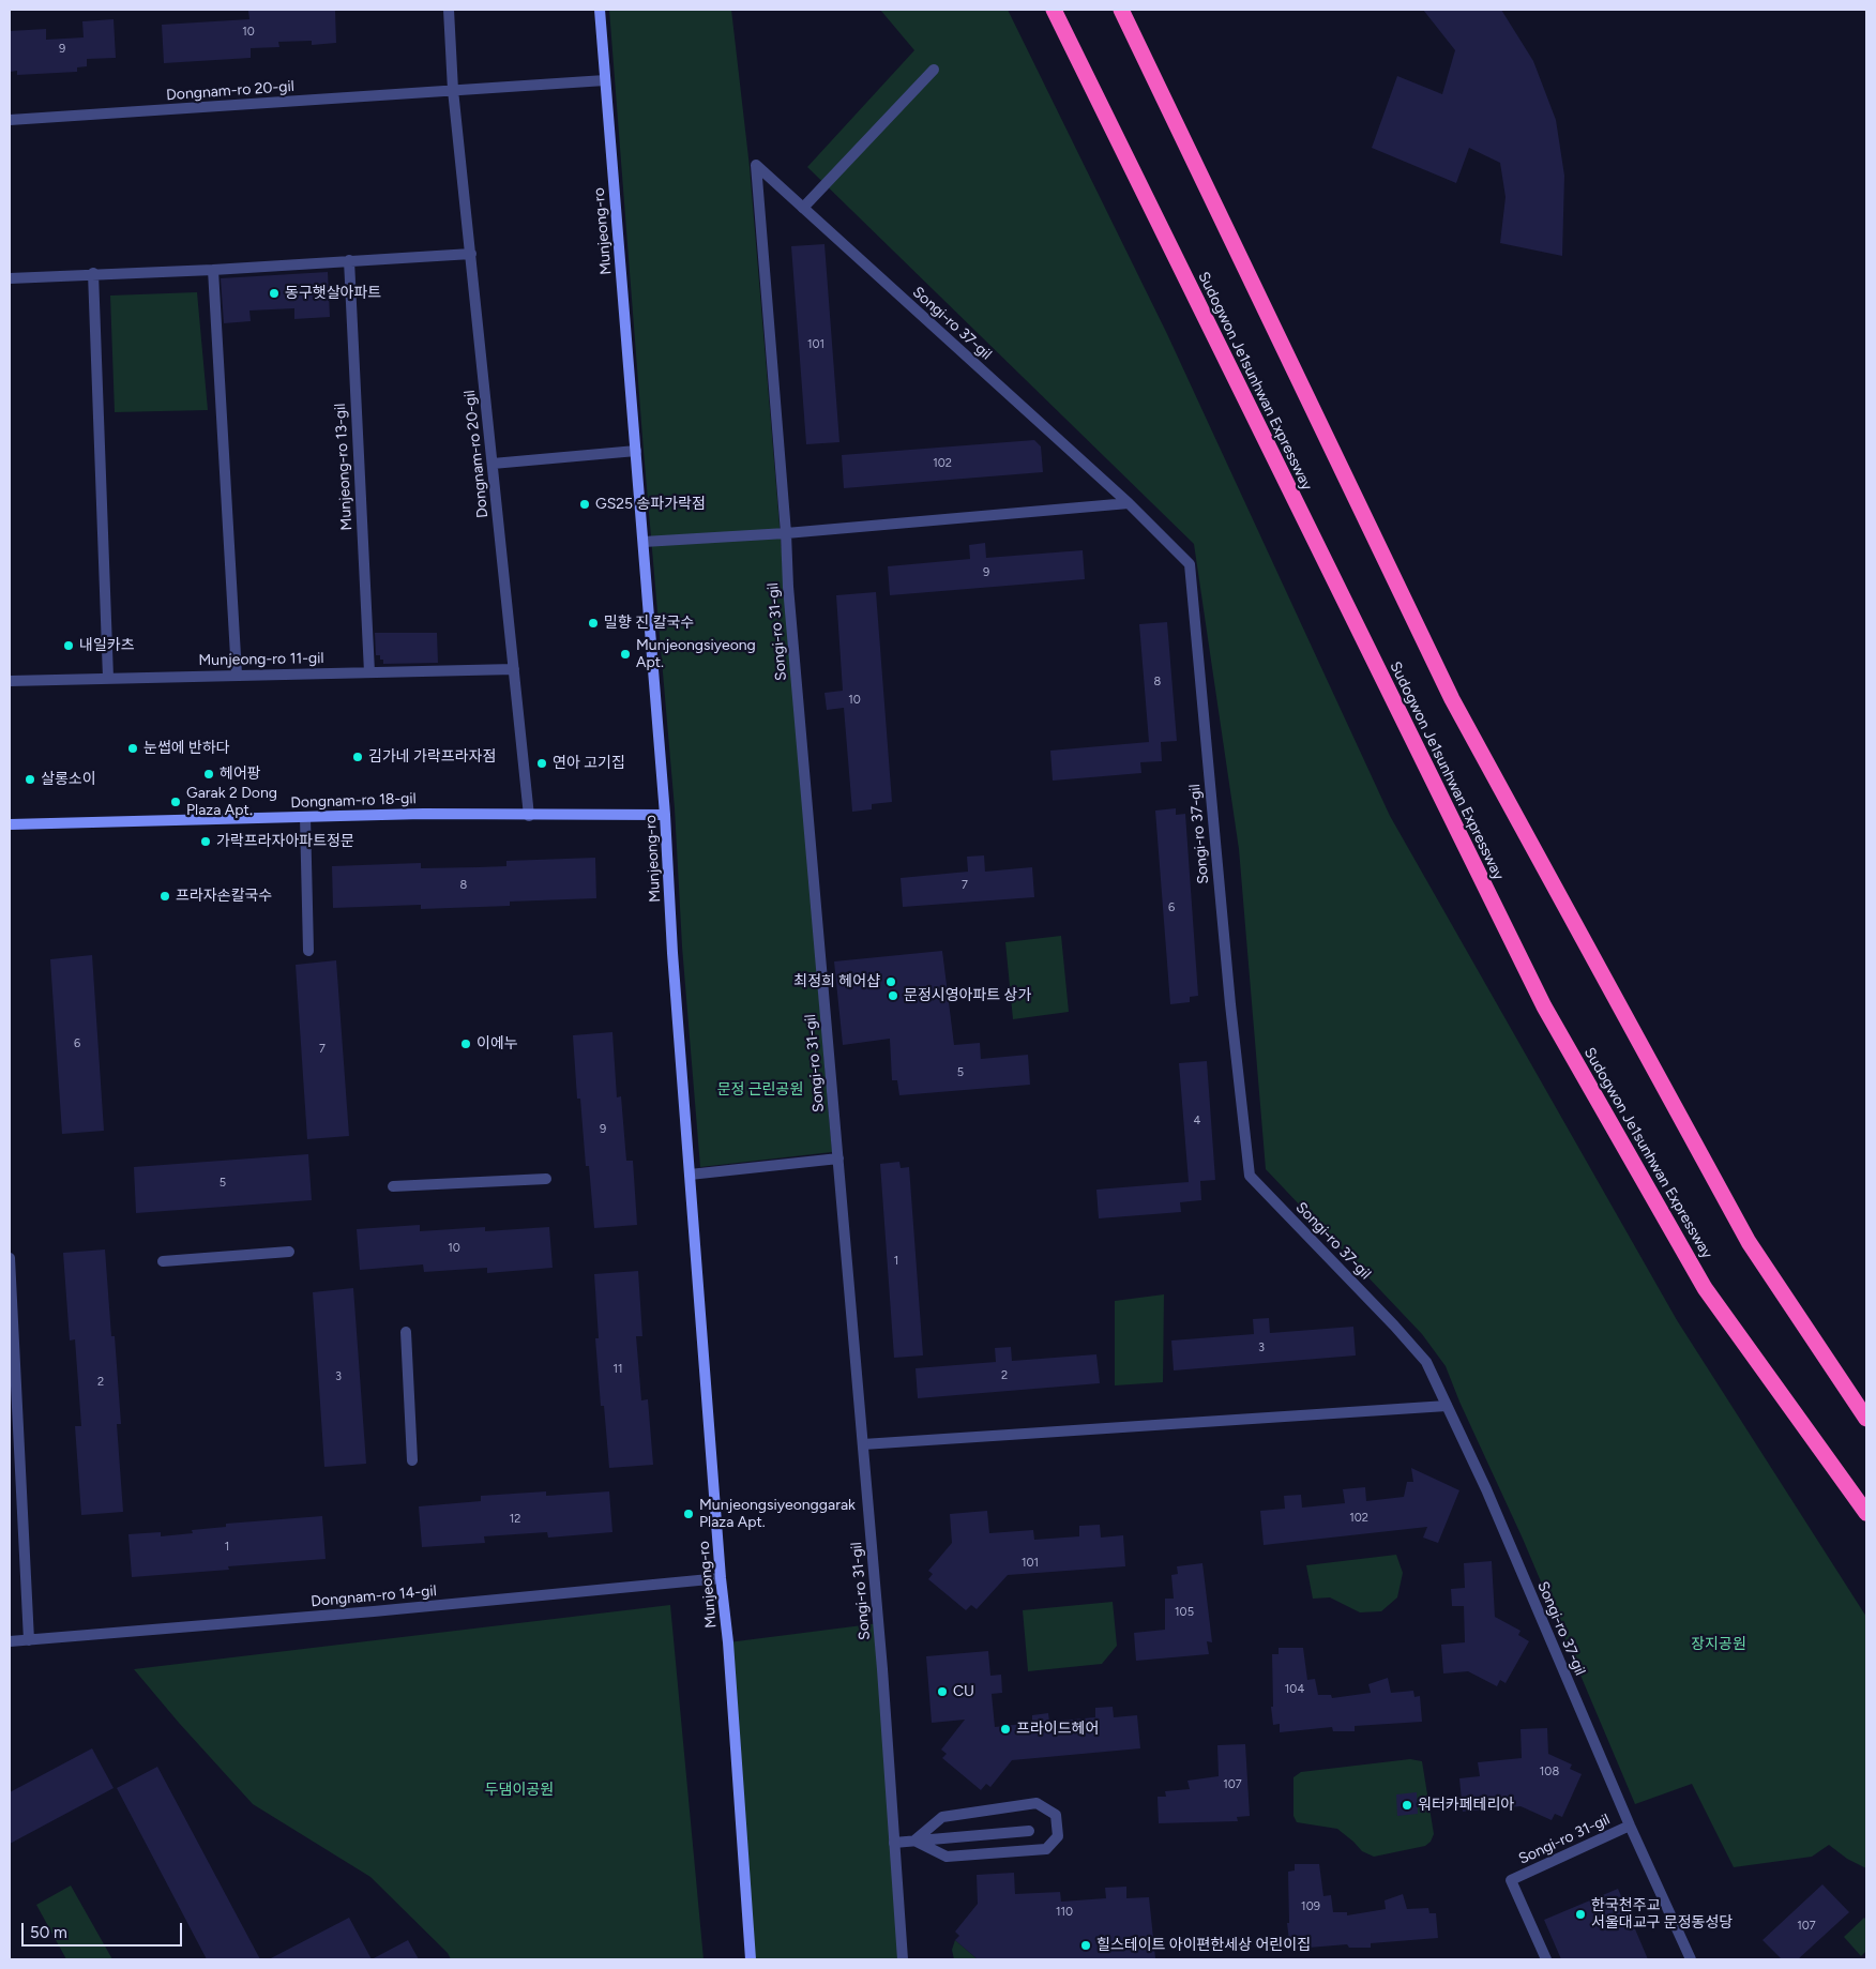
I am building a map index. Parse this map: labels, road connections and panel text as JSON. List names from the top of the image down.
{
  "streets": {
    "highway": ["Sudogwon Je1sunhwan Expressway"],
    "street": [
      "Dongnam-ro 20-gil",
      "Munjeong-ro",
      "Songi-ro 37-gil",
      "Munjeong-ro 13-gil",
      "Songi-ro 31-gil",
      "Munjeong-ro 11-gil",
      "Dongnam-ro 18-gil",
      "Dongnam-ro 14-gil"
    ]
  },
  "crossings": [
    ["Dongnam-ro 20-gil", "Munjeong-ro"],
    ["Dongnam-ro 20-gil", "Munjeong-ro 11-gil"],
    ["Dongnam-ro 20-gil", "Dongnam-ro 18-gil"],
    ["Munjeong-ro", "Dongnam-ro 18-gil"],
    ["Munjeong-ro", "Dongnam-ro 14-gil"],
    ["Songi-ro 37-gil", "Songi-ro 31-gil"],
    ["Munjeong-ro 13-gil", "Munjeong-ro 11-gil"]
  ],
  "parks": ["문정 근린공원", "장지공원", "두댐이공원"],
  "places": [
    "동구햇살아파트",
    "GS25 송파가락점",
    "밀향 진 칼국수",
    "내일카츠",
    "Munjeongsiyeong Apt.",
    "눈썹에 반하다",
    "김가네 가락프라자점",
    "연아 고기집",
    "헤어팡",
    "살롱소이",
    "Garak 2 Dong Plaza Apt.",
    "가락프라자아파트정문",
    "프라자손칼국수",
    "최정희 헤어샵",
    "문정시영아파트 상가",
    "이에누",
    "Munjeongsiyeonggarak Plaza Apt.",
    "CU",
    "프라이드헤어",
    "워터카페테리아",
    "한국천주교 서울대교구 문정동성당",
    "힐스테이트 아이편한세상 어린이집"
  ],
  "house_numbers": [
    "10",
    "9",
    "101",
    "102",
    "9",
    "8",
    "10",
    "8",
    "7",
    "6",
    "6",
    "7",
    "5",
    "4",
    "9",
    "5",
    "10",
    "1",
    "3",
    "11",
    "2",
    "3",
    "2",
    "102",
    "12",
    "1",
    "101",
    "105",
    "104",
    "108",
    "107",
    "109",
    "110",
    "107"
  ],
  "scale_bar": "50 m"
}
